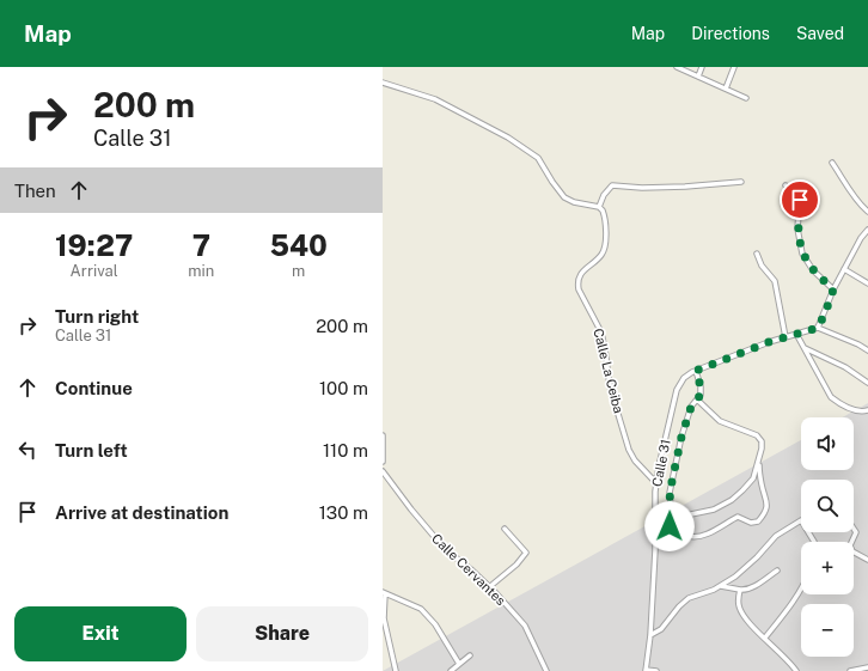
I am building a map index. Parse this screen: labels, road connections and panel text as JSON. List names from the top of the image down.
{
  "streets": {
    "street": ["Calle La Ceiba", "Calle 31", "Calle Cervantes"]
  },
  "crossings": [
    ["Calle La Ceiba", "Calle 31"]
  ],
  "page": {
    "header": "Map",
    "nav": ["Map", "Directions", "Saved"],
    "turn": ["200 m", "Calle 31"],
    "then": "Then",
    "eta": [
      "19:27",
      "Arrival",
      "7",
      "min",
      "540",
      "m"
    ],
    "list": [
      {
        "name": "Turn right",
        "note": "Calle 31",
        "value": "200 m"
      },
      {
        "name": "Continue",
        "value": "100 m"
      },
      {
        "name": "Turn left",
        "value": "110 m"
      },
      {
        "name": "Arrive at destination",
        "value": "130 m"
      }
    ],
    "map_buttons": ["+", "−"],
    "buttons": ["Exit", "Share"]
  }
}
